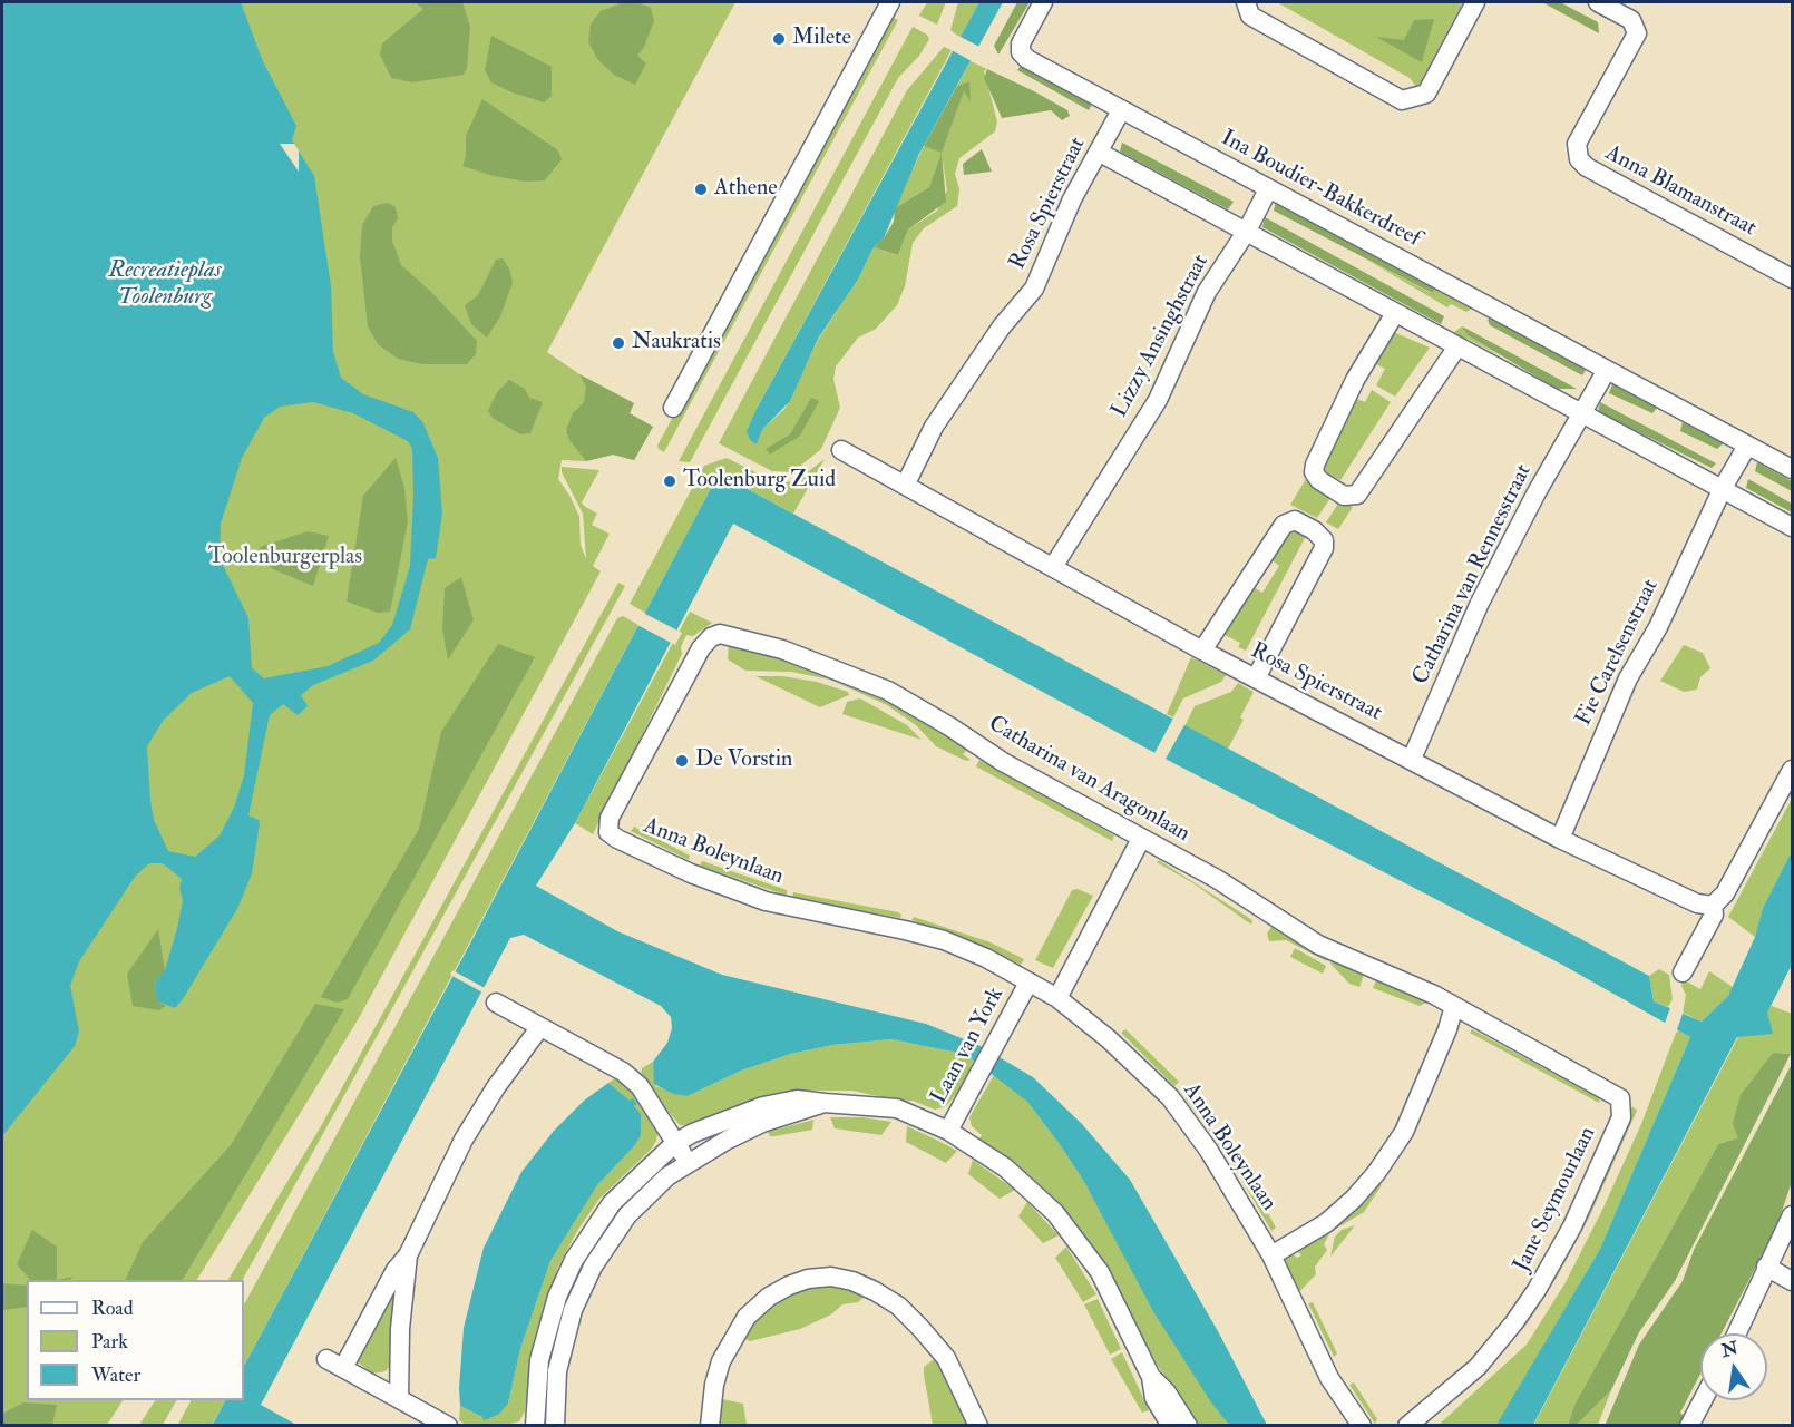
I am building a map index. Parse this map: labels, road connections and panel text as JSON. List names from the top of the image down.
{
  "streets": {
    "street": [
      "Ina Boudier-Bakkerdreef",
      "Anna Blamanstraat",
      "Rosa Spierstraat",
      "Lizzy Ansinghstraat",
      "Catharina van Rennesstraat",
      "Fie Carelsenstraat",
      "Catharina van Aragonlaan",
      "Anna Boleynlaan",
      "Laan van York",
      "Jane Seymourlaan"
    ]
  },
  "crossings": [
    ["Ina Boudier-Bakkerdreef", "Rosa Spierstraat"],
    ["Ina Boudier-Bakkerdreef", "Lizzy Ansinghstraat"],
    ["Rosa Spierstraat", "Lizzy Ansinghstraat"],
    ["Rosa Spierstraat", "Catharina van Rennesstraat"],
    ["Rosa Spierstraat", "Fie Carelsenstraat"],
    ["Catharina van Aragonlaan", "Anna Boleynlaan"],
    ["Catharina van Aragonlaan", "Jane Seymourlaan"],
    ["Anna Boleynlaan", "Laan van York"]
  ],
  "water": ["Recreatieplas Toolenburg"],
  "parks": ["Toolenburgerplas"],
  "places": [
    "Milete",
    "Athene",
    "Naukratis",
    "Toolenburg Zuid",
    "De Vorstin"
  ],
  "legend": ["Road", "Park", "Water"],
  "north": "top"
}
